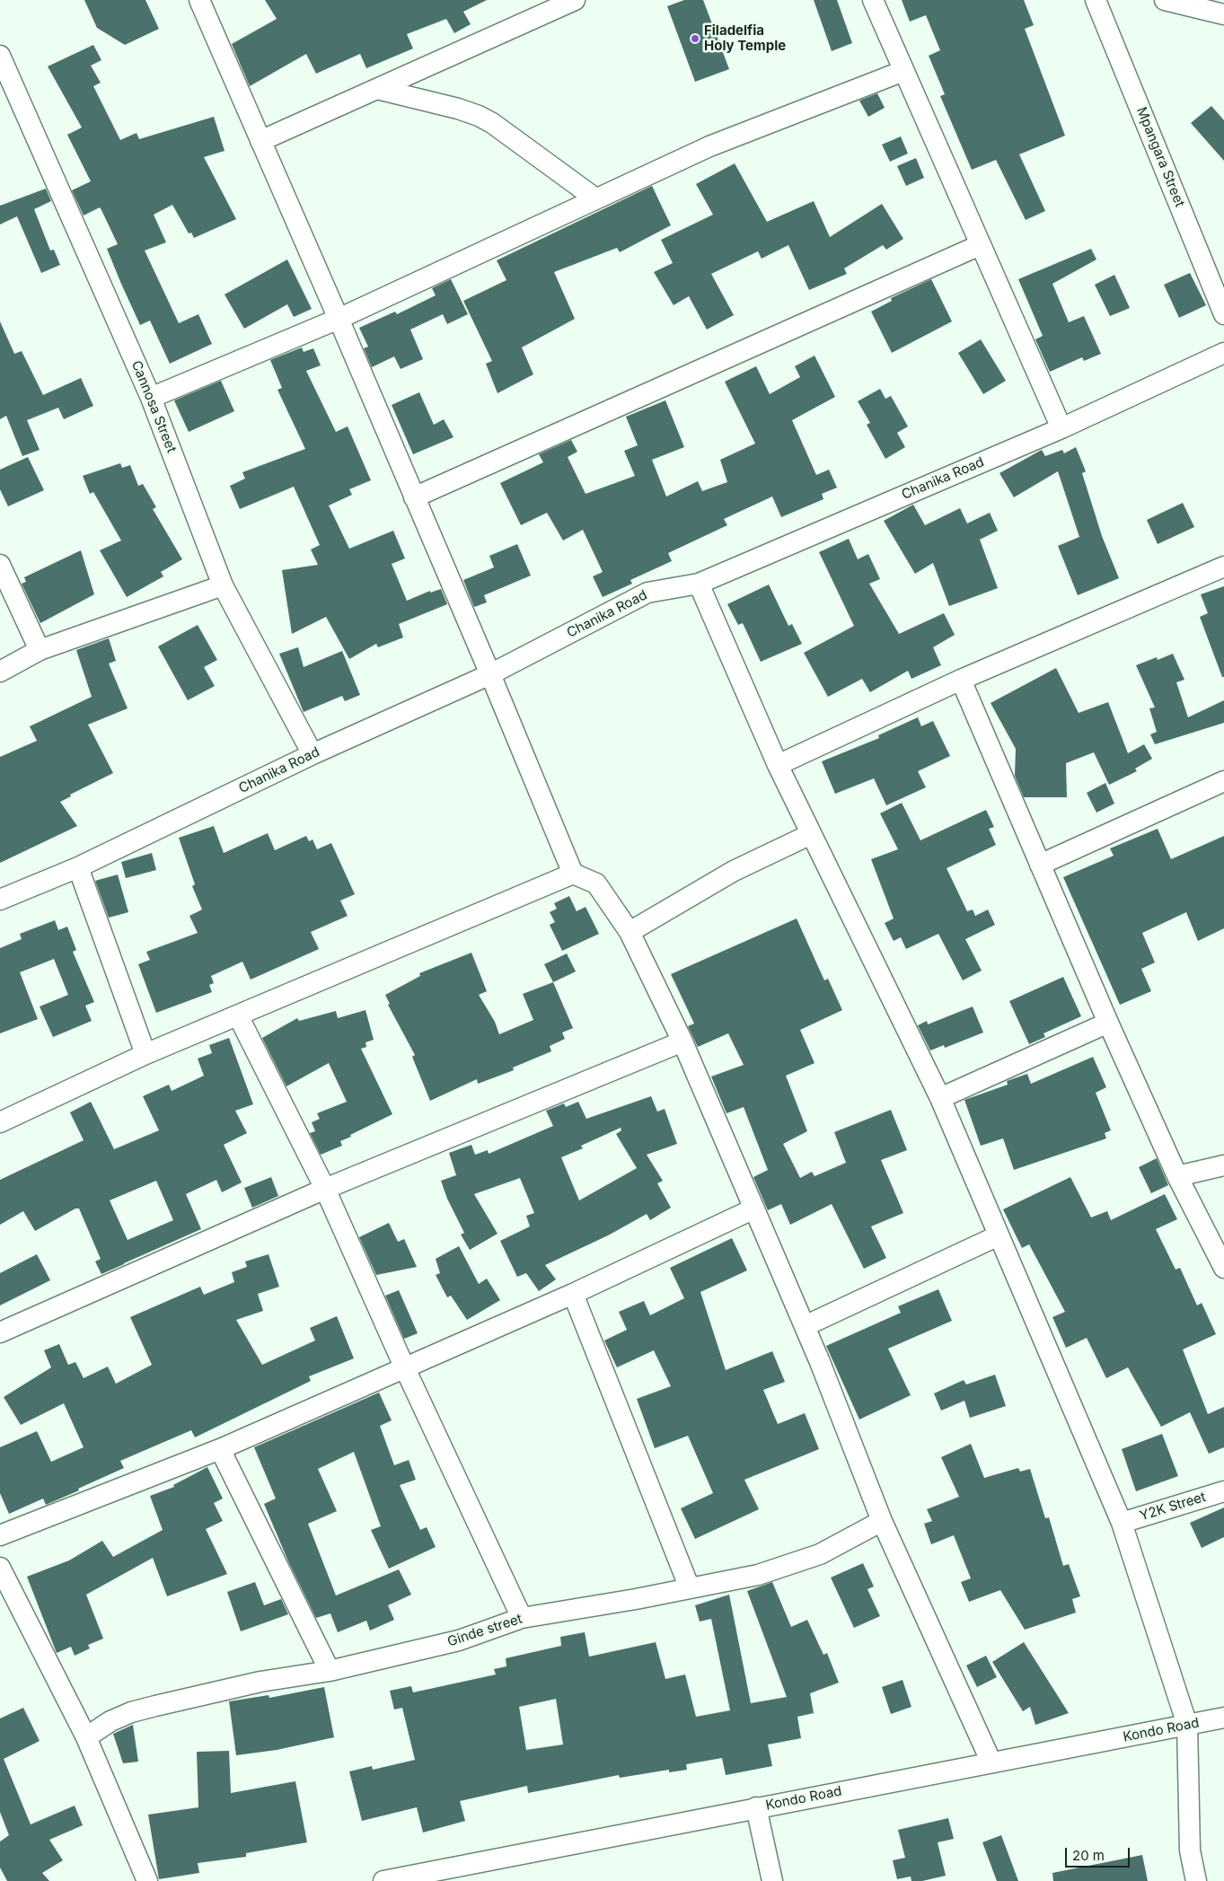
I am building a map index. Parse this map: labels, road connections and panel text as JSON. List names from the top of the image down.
{
  "streets": {
    "street": [
      "Mpangara Street",
      "Cannosa Street",
      "Chanika Road",
      "Y2K Street",
      "Ginde street",
      "Kondo Road"
    ]
  },
  "crossings": [
    ["Cannosa Street", "Chanika Road"]
  ],
  "places": ["Filadelfia Holy Temple"],
  "scale_bar": "20 m"
}
